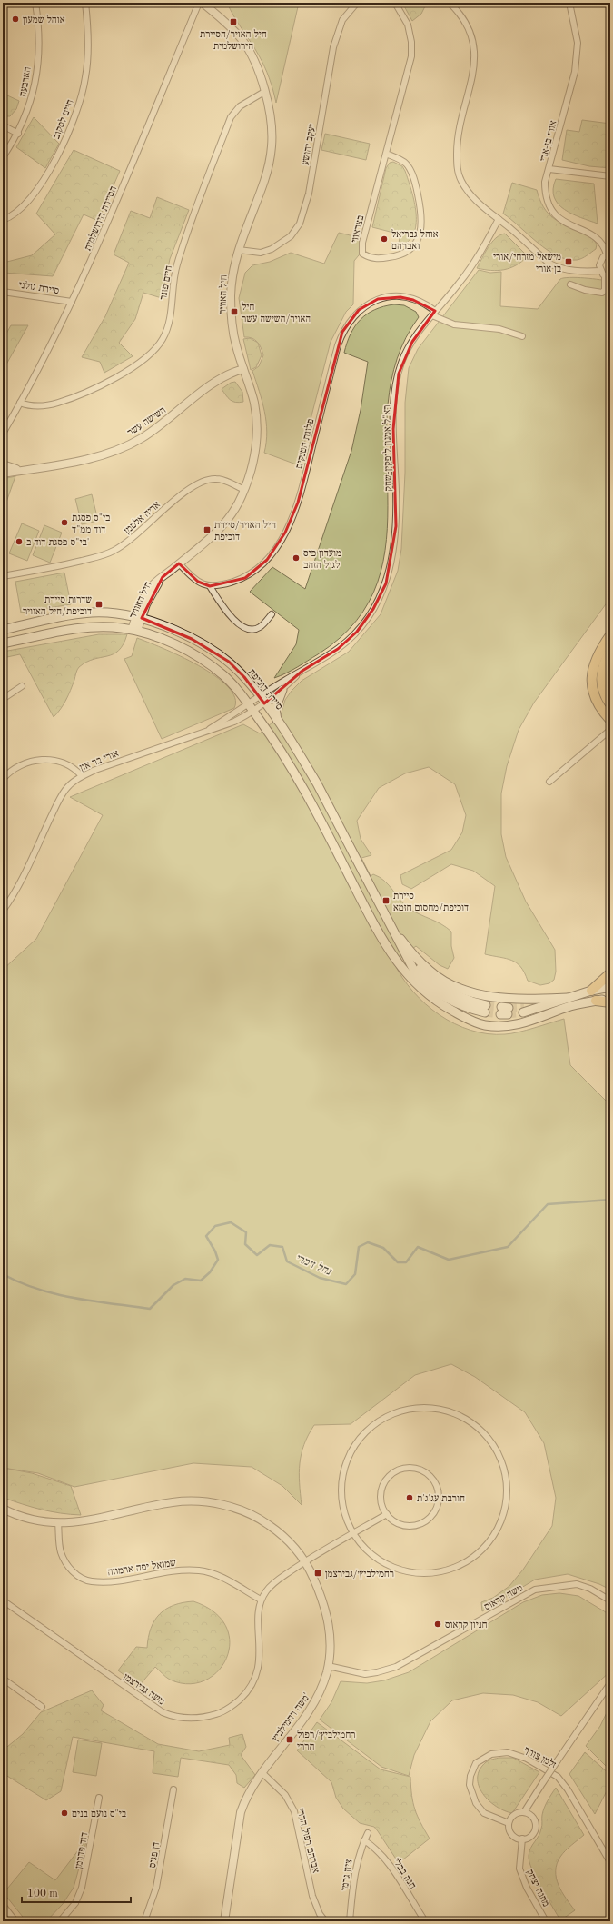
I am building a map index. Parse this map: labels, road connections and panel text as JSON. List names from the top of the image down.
{
  "streets": {
    "main road": ["סיירת דוכיפת"],
    "street": [
      "הארבעה",
      "חיים לסקוב",
      "אורי בן-ארי",
      "יעקב יהושע",
      "הסיירת הירושלמית",
      "בצראווי",
      "חיים פזנר",
      "סיירת גולני",
      "חיל האוויר",
      "השישה עשר",
      "פלוגת הטנקים",
      "רא\"ל אמנון ליפקין-שחק",
      "אריה אלטמן",
      "אורי בר און",
      "שמואל יפה ארמוזה",
      "משה קראוס",
      "משה גבירצמן",
      "משה רחמילביץ'",
      "זלמן צורף",
      "אברהם רפול הררי",
      "דוד פדרמן",
      "דן פגיס",
      "חנה בבלי",
      "ציון גרמי",
      "מחנה יצחק"
    ]
  },
  "crossings": [
    ["יעקב יהושע", "חיל האוויר"],
    ["הסיירת הירושלמית", "חיים פזנר"],
    ["הסיירת הירושלמית", "סיירת גולני"],
    ["חיים פזנר", "חיל האוויר"],
    ["חיל האוויר", "השישה עשר"],
    ["חיל האוויר", "אריה אלטמן"],
    ["חיל האוויר", "סיירת דוכיפת"],
    ["פלוגת הטנקים", "רא\"ל אמנון ליפקין-שחק"],
    ["רא\"ל אמנון ליפקין-שחק", "סיירת דוכיפת"],
    ["רא\"ל אמנון ליפקין-שחק", "אורי בר און"],
    ["שמואל יפה ארמוזה", "משה גבירצמן"],
    ["שמואל יפה ארמוזה", "משה רחמילביץ'"],
    ["משה קראוס", "משה רחמילביץ'"],
    ["משה גבירצמן", "משה רחמילביץ'"],
    ["משה רחמילביץ'", "אברהם רפול הררי"],
    ["זלמן צורף", "מחנה יצחק"],
    ["חנה בבלי", "ציון גרמי"]
  ],
  "water": ["נחל זימרי"],
  "places": {
    "other": [
      "אוהל שמעון",
      "אוהל גבריאל ואברהם",
      "בי\"ס פסגת דוד ממ\"ד",
      "בי\"ס פסגת דוד ב'",
      "מועדון פיס לגיל הזהב",
      "חורבת עג'ג'ת",
      "חניון קראוס",
      "בי\"ס נועם בנים"
    ],
    "transit": [
      "חיל האויר/הסיירת הירושלמית",
      "מישאל מזרחי/אורי בן אורי",
      "חיל האויר/השישה עשר",
      "חיל האויר/סיירת דוכיפת",
      "שדרות סיירת דוכיפת/חיל האוויר",
      "סיירת דוכיפת/מחסום חזמא",
      "רחמילביץ׳/גבירצמן",
      "רחמילביץ׳/רפול הררי"
    ]
  },
  "scale_bar": "100 m"
}
